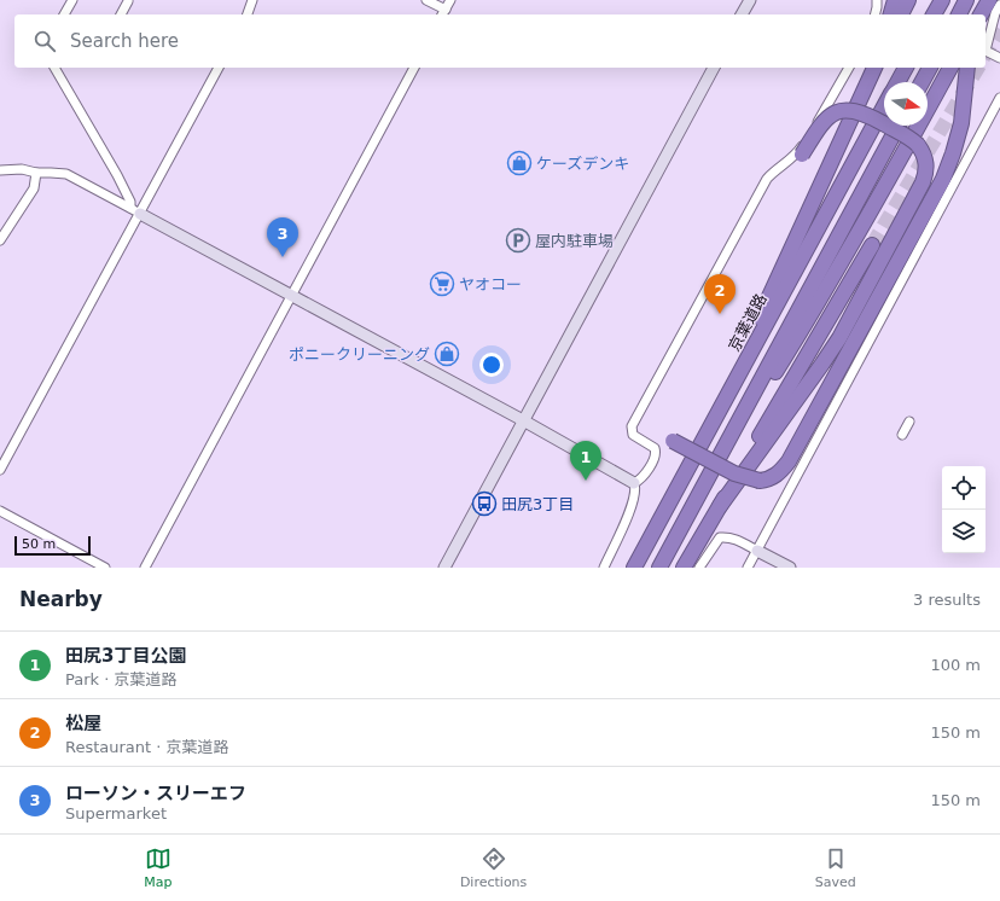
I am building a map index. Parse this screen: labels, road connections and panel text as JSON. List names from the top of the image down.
{
  "streets": {
    "highway": ["京葉道路"]
  },
  "places": {
    "shop": ["ケーズデンキ", "ポニークリーニング"],
    "parking": ["屋内駐車場"],
    "supermarket": ["ヤオコー"],
    "bus stop": ["田尻3丁目"]
  },
  "scale_bar": "50 m",
  "north": "right",
  "page": {
    "search": "Search here",
    "pins": ["3", "2", "1"],
    "scale": "50 m",
    "heading": ["Nearby", "3 results"],
    "list": [
      {
        "mark": "1",
        "name": "田尻3丁目公園",
        "note": "Park · 京葉道路",
        "value": "100 m"
      },
      {
        "mark": "2",
        "name": "松屋",
        "note": "Restaurant · 京葉道路",
        "value": "150 m"
      },
      {
        "mark": "3",
        "name": "ローソン・スリーエフ",
        "note": "Supermarket",
        "value": "150 m"
      }
    ],
    "nav": ["Map", "Directions", "Saved"]
  }
}
